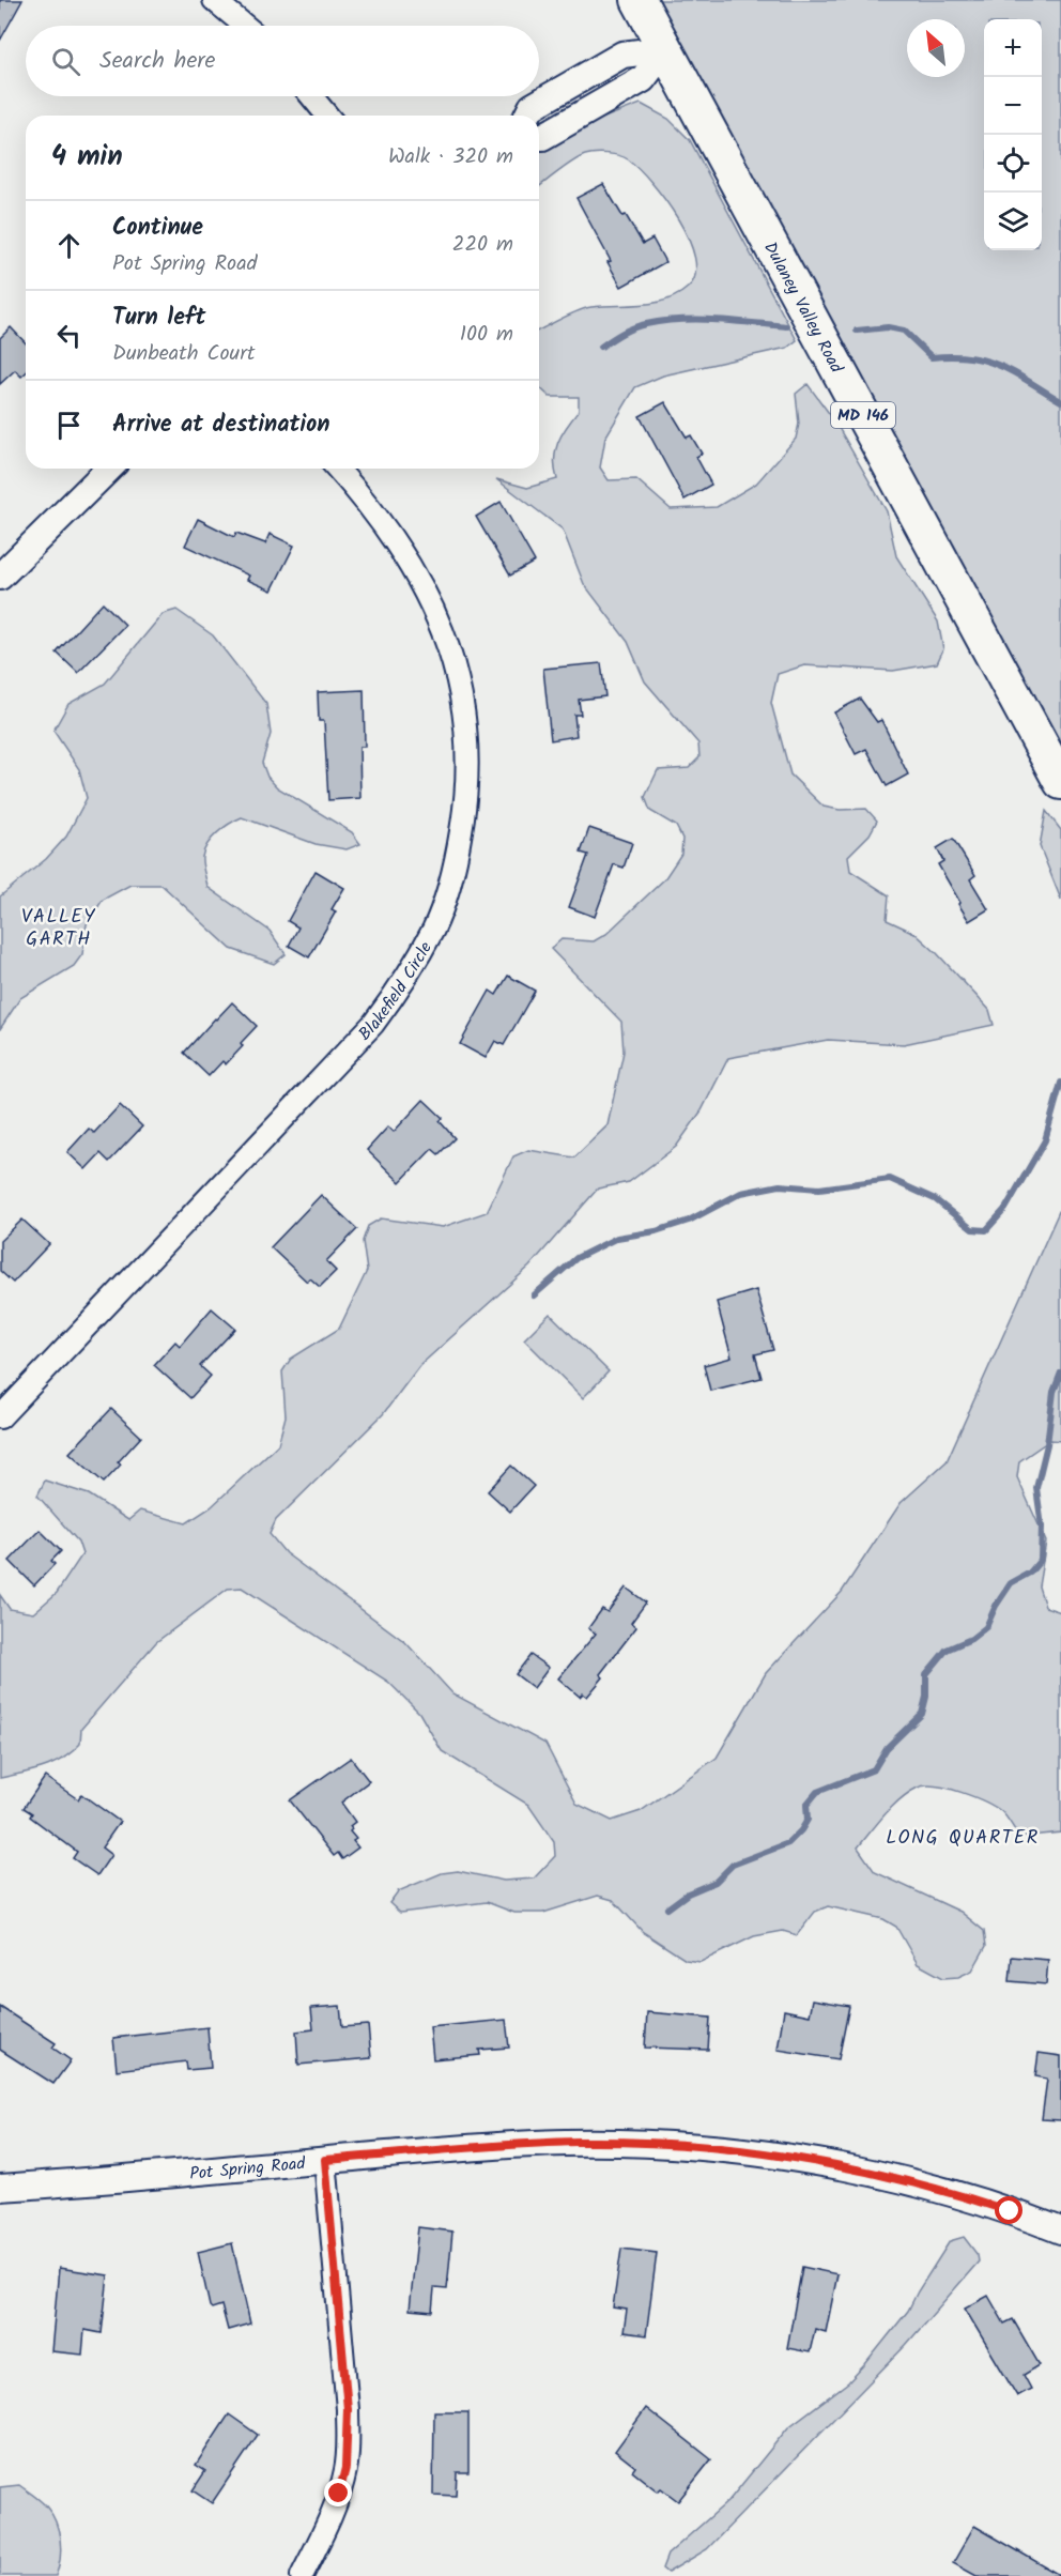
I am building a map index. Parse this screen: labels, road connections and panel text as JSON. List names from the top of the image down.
{
  "streets": {
    "main road": ["Dulaney Valley Road", "MD 146"],
    "street": ["Blakefield Circle", "Pot Spring Road"]
  },
  "districts": ["VALLEY GARTH", "LONG QUARTER"],
  "north": "top left",
  "page": {
    "map_buttons": ["+", "−"],
    "search": "Search here",
    "heading": ["4 min", "Walk · 320 m"],
    "list": [
      ["Continue", "Pot Spring Road", "220 m"],
      ["Turn left", "Dunbeath Court", "100 m"],
      "Arrive at destination"
    ]
  }
}
